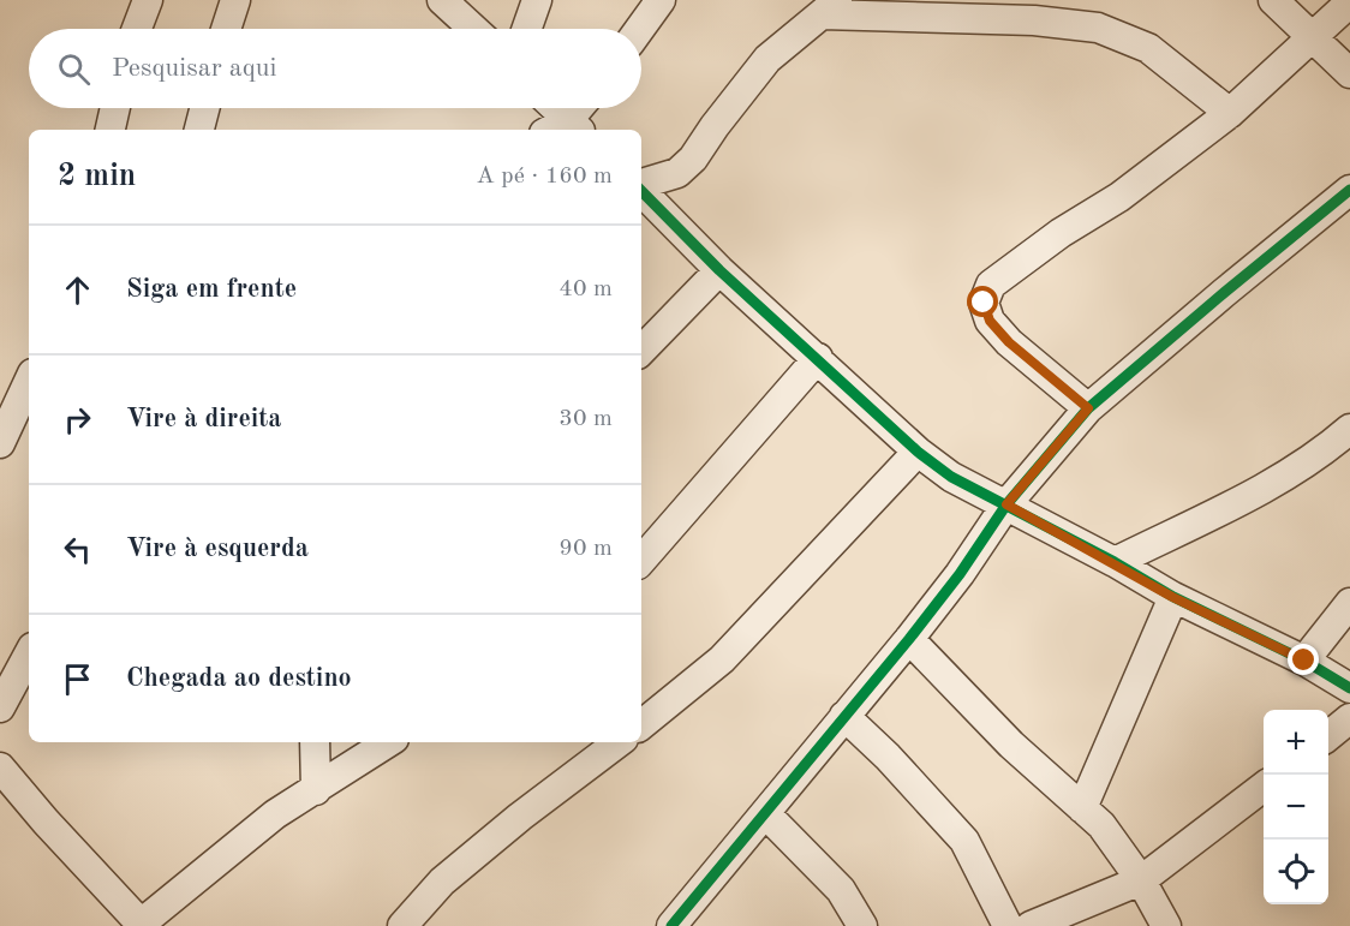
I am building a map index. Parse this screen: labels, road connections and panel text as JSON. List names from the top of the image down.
{
  "page": {
    "search": "Pesquisar aqui",
    "heading": ["2 min", "A pé · 160 m"],
    "list": [
      ["Siga em frente", "40 m"],
      ["Vire à direita", "30 m"],
      ["Vire à esquerda", "90 m"],
      "Chegada ao destino"
    ],
    "map_buttons": ["+", "−"]
  }
}
